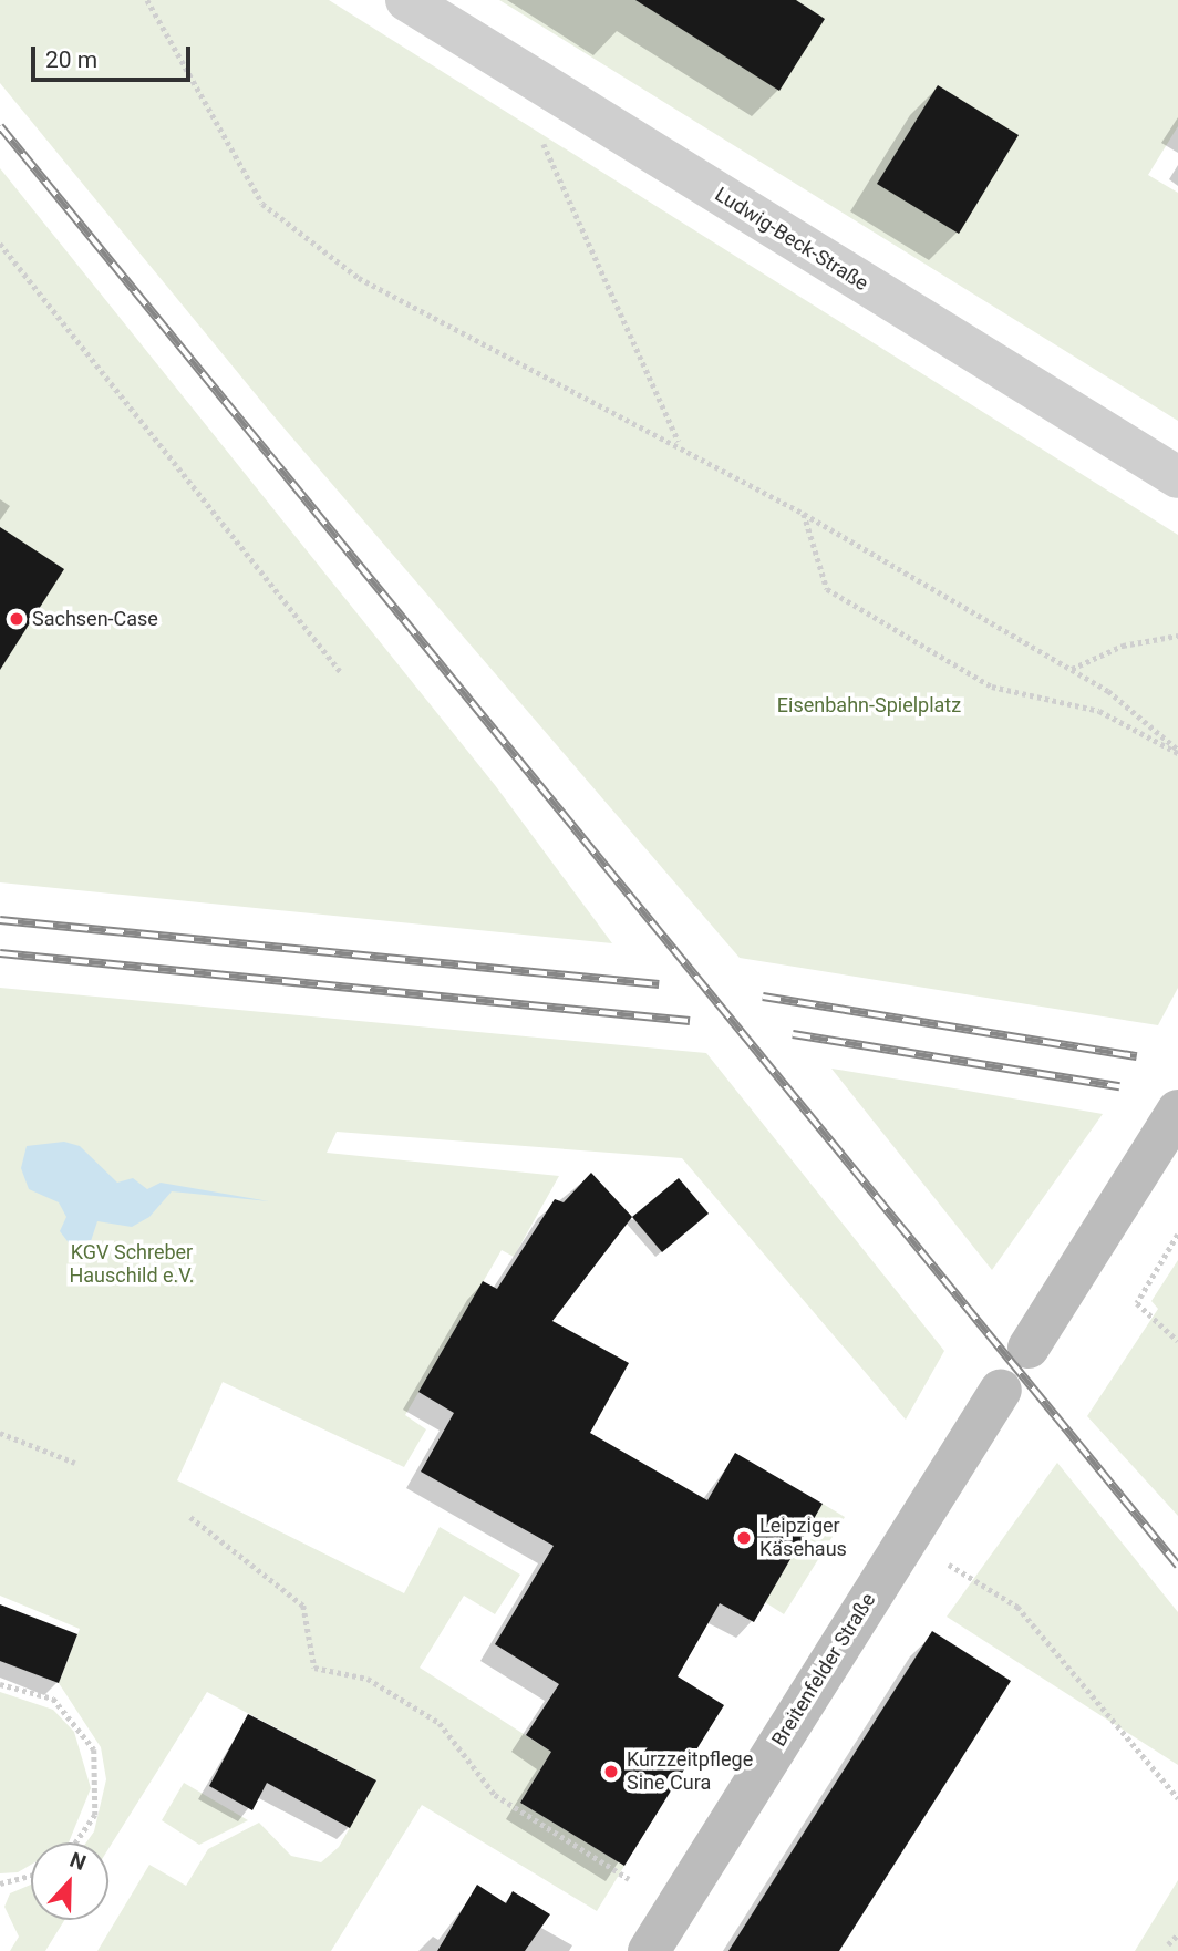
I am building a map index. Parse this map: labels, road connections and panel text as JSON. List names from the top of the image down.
{
  "streets": {
    "main road": ["Breitenfelder Straße"],
    "street": ["Ludwig-Beck-Straße"]
  },
  "parks": ["Eisenbahn-Spielplatz", "KGV Schreber Hauschild e.V."],
  "places": ["Sachsen-Case", "Leipziger Käsehaus", "Kurzzeitpflege Sine Cura"],
  "scale_bar": "20 m",
  "north": "top"
}
